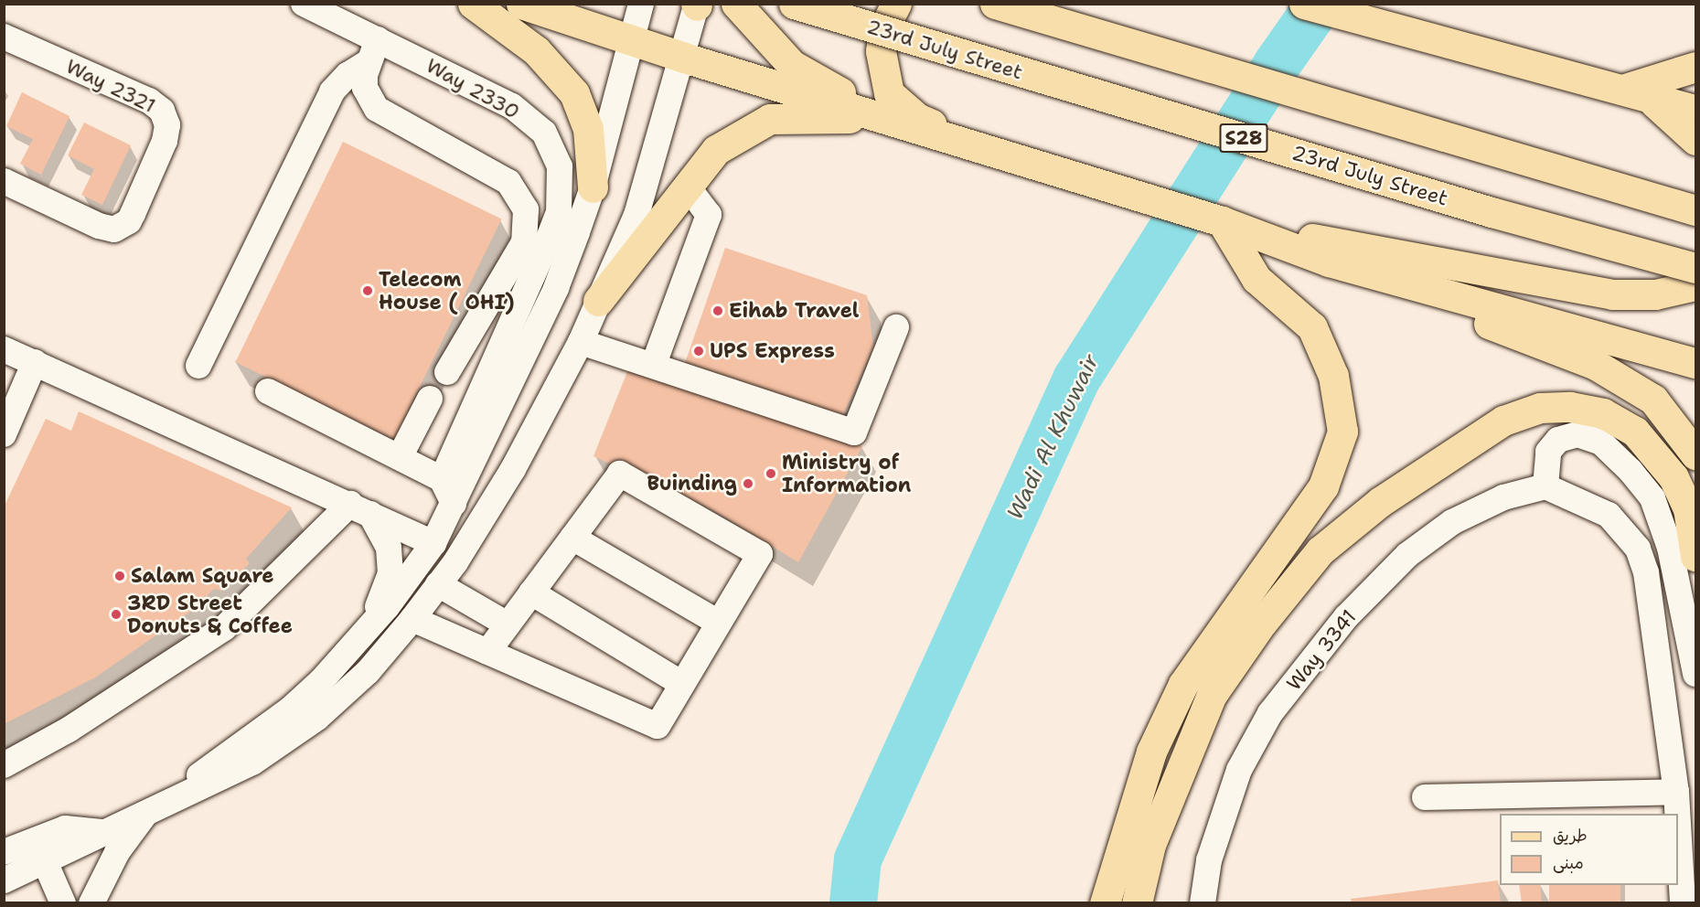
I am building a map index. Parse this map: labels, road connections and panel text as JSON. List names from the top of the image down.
{
  "streets": {
    "main road": ["23rd July Street", "S28"],
    "street": ["Way 2321", "Way 2330", "Way 3341"]
  },
  "water": ["Wadi Al Khuwair"],
  "places": [
    "Telecom House ( OHI)",
    "Eihab Travel",
    "UPS Express",
    "Ministry of Information",
    "Buinding",
    "Salam Square",
    "3RD Street Donuts & Coffee"
  ],
  "legend": ["طريق", "مبنى"]
}
